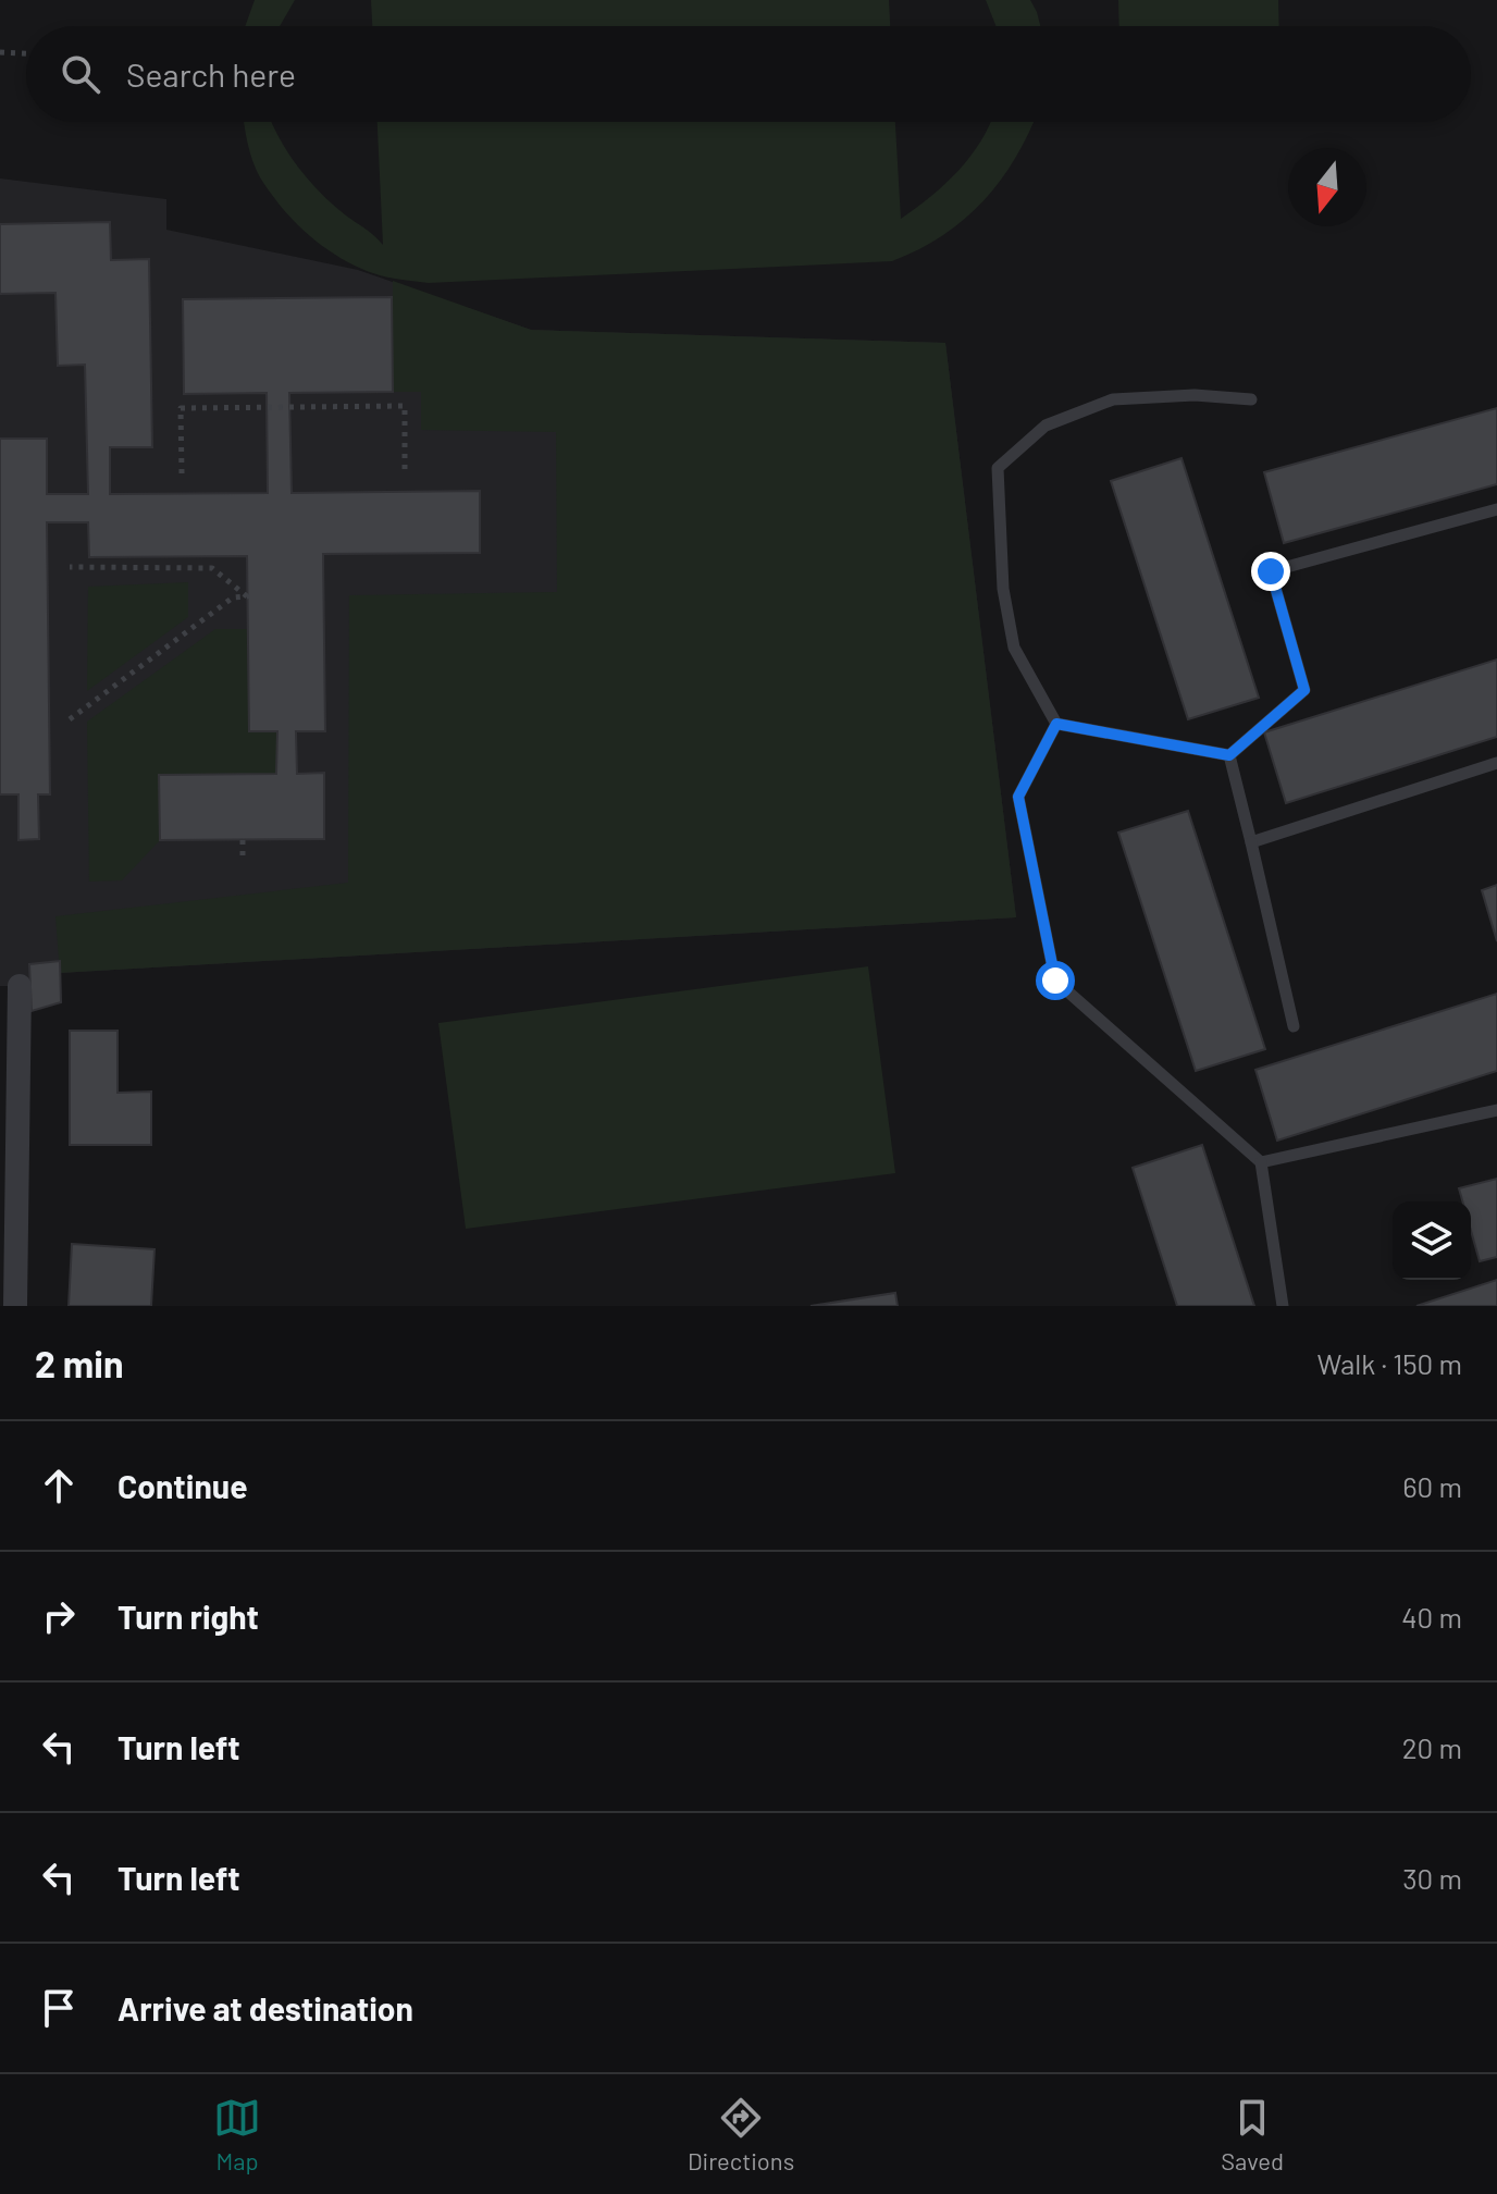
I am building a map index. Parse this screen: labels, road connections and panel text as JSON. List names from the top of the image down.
{
  "north": "bottom",
  "page": {
    "search": "Search here",
    "heading": ["2 min", "Walk · 150 m"],
    "list": [
      ["Continue", "60 m"],
      ["Turn right", "40 m"],
      ["Turn left", "20 m"],
      ["Turn left", "30 m"],
      "Arrive at destination"
    ],
    "nav": ["Map", "Directions", "Saved"]
  }
}
